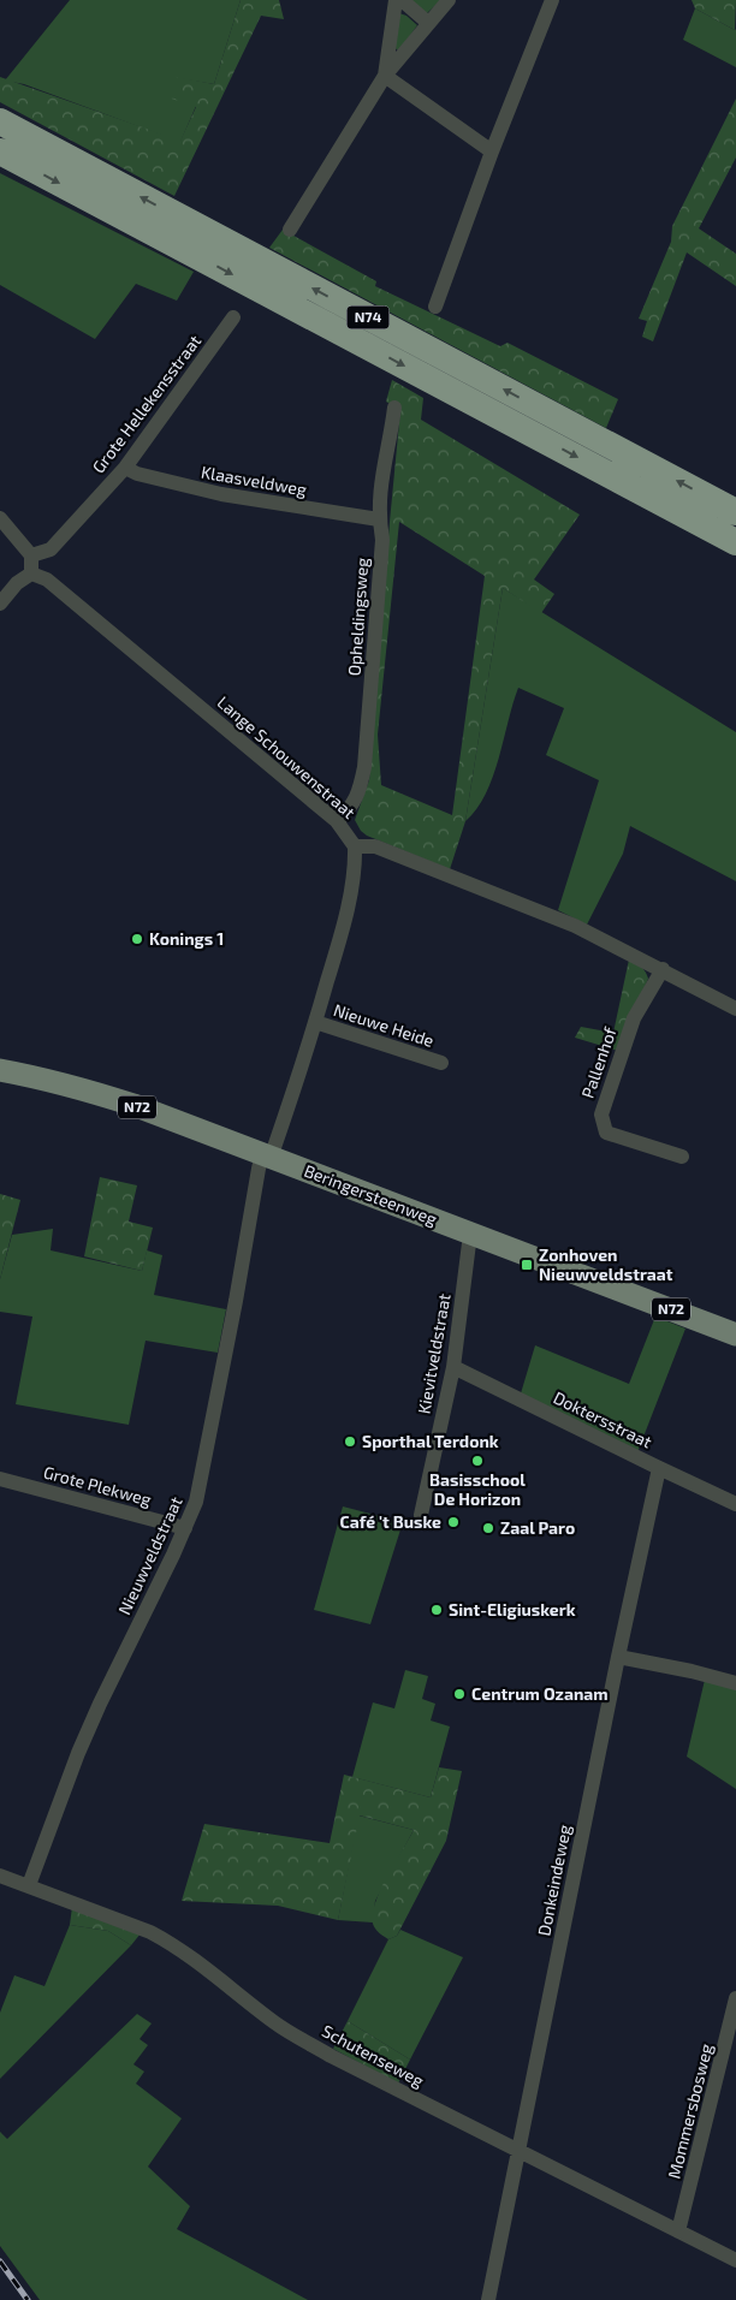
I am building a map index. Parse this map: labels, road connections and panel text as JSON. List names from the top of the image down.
{
  "streets": {
    "highway": ["N74"],
    "main road": ["N72", "Beringersteenweg"],
    "street": [
      "Grote Hellekensstraat",
      "Klaasveldweg",
      "Opheldingsweg",
      "Lange Schouwenstraat",
      "Nieuwe Heide",
      "Pallenhof",
      "Kievitveldstraat",
      "Doktersstraat",
      "Grote Plekweg",
      "Nieuwveldstraat",
      "Donkeindeweg",
      "Schutenseweg",
      "Mommersbosweg"
    ]
  },
  "crossings": [
    ["Grote Hellekensstraat", "Klaasveldweg"],
    ["Klaasveldweg", "Opheldingsweg"],
    ["Opheldingsweg", "Lange Schouwenstraat"],
    ["Beringersteenweg", "Kievitveldstraat"],
    ["Beringersteenweg", "Nieuwveldstraat"],
    ["Kievitveldstraat", "Doktersstraat"],
    ["Doktersstraat", "Donkeindeweg"],
    ["Grote Plekweg", "Nieuwveldstraat"],
    ["Nieuwveldstraat", "Schutenseweg"],
    ["Donkeindeweg", "Schutenseweg"],
    ["Schutenseweg", "Mommersbosweg"]
  ],
  "places": {
    "other": [
      "Konings 1",
      "Sporthal Terdonk",
      "Basisschool De Horizon",
      "Café 't Buske",
      "Zaal Paro",
      "Sint-Eligiuskerk",
      "Centrum Ozanam"
    ],
    "transit": ["Zonhoven Nieuwveldstraat"]
  }
}
